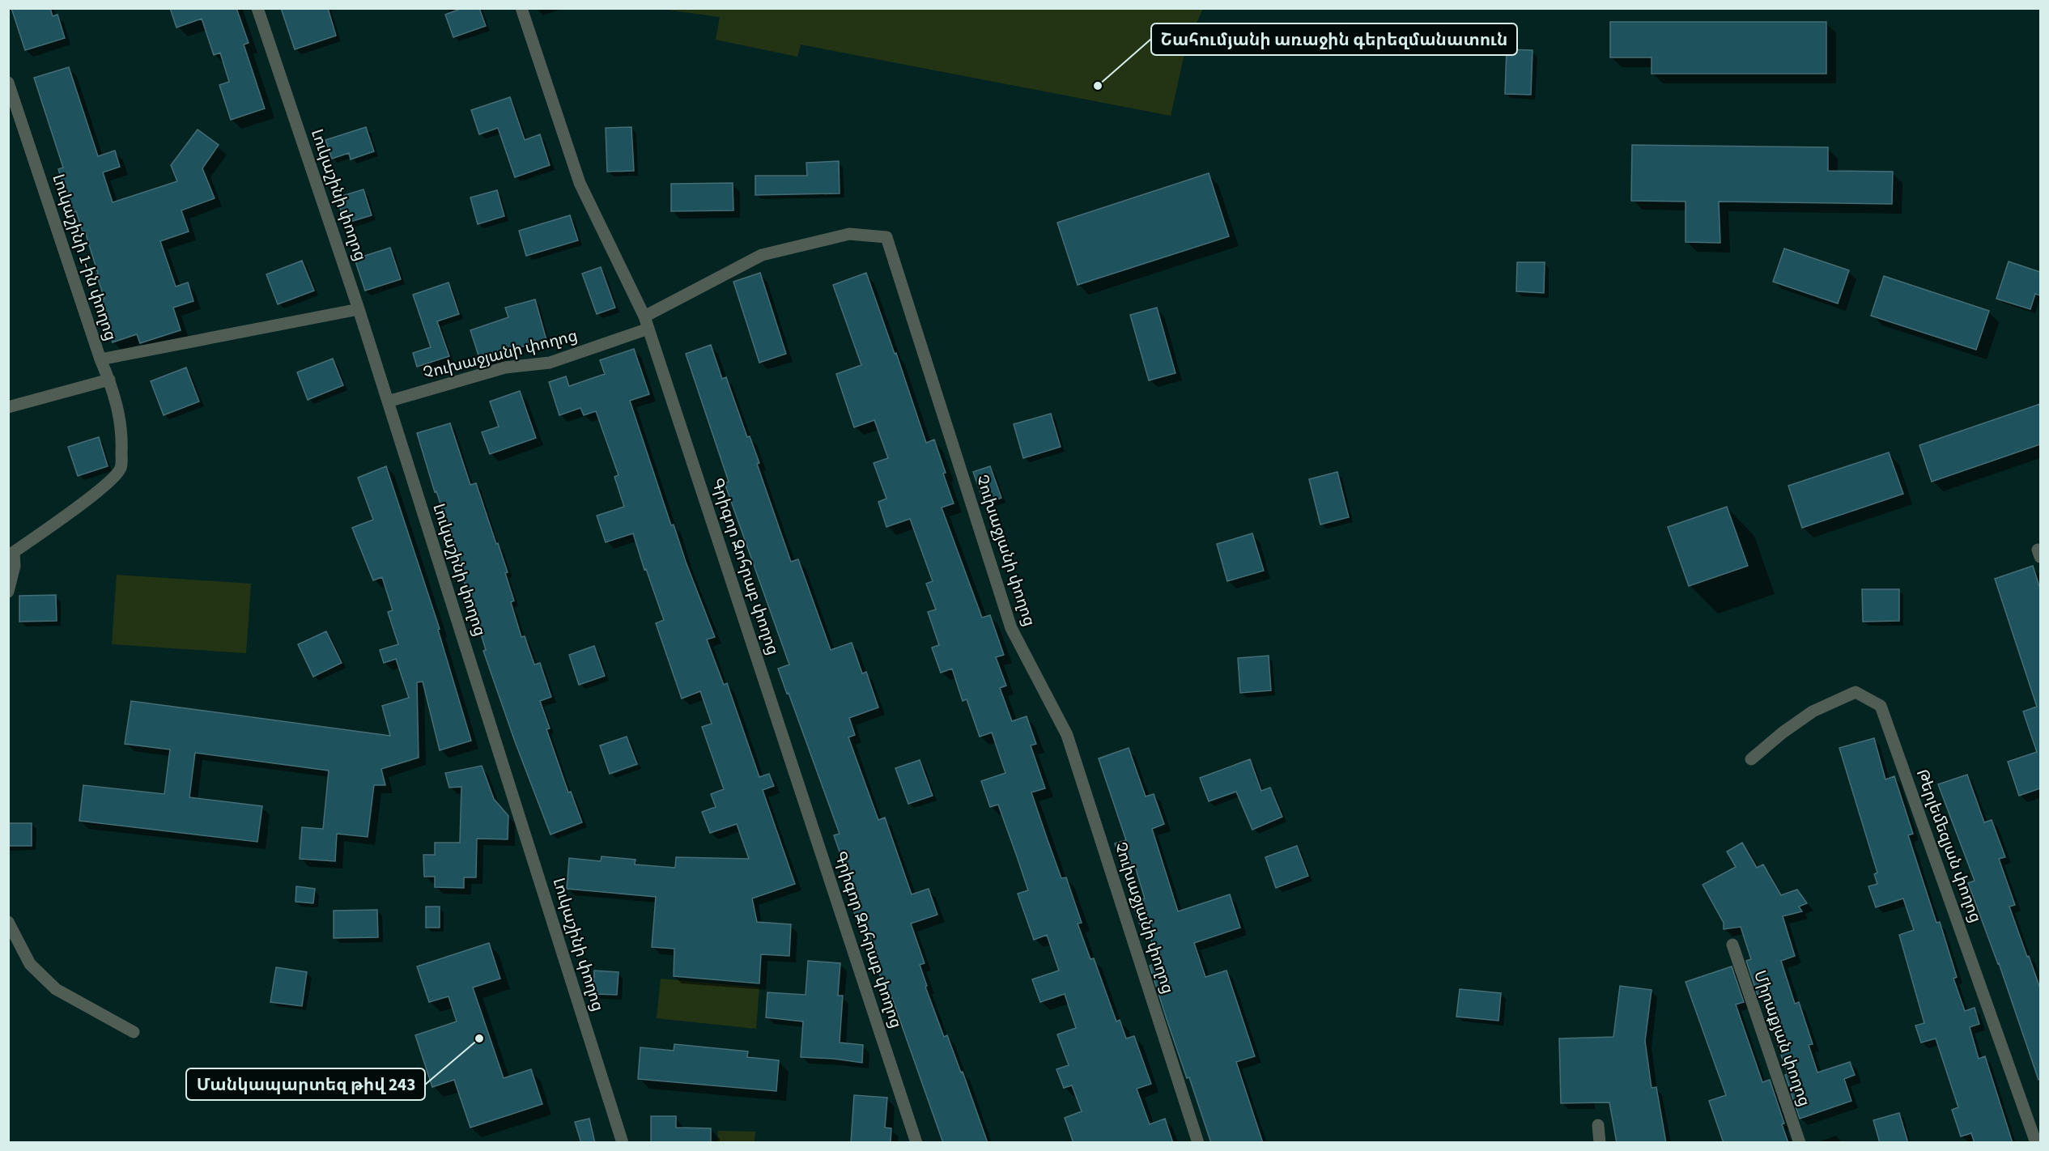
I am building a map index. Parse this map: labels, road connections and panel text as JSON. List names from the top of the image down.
{
  "streets": {
    "street": [
      "Լուկաշինի փողոց",
      "Լուկաշինի 1-ին փողոց",
      "Չուխաջյանի փողոց",
      "Գրիգոր Զոհրաբ փողոց",
      "Թերլեմեզյան փողոց",
      "Միրաքյան փողոց"
    ]
  },
  "crossings": [
    ["Լուկաշինի փողոց", "Լուկաշինի 1-ին փողոց"],
    ["Լուկաշինի փողոց", "Չուխաջյանի փողոց"],
    ["Չուխաջյանի փողոց", "Գրիգոր Զոհրաբ փողոց"]
  ],
  "places": ["Շահումյանի առաջին գերեզմանատուն", "Մանկապարտեզ թիվ 243"]
}
